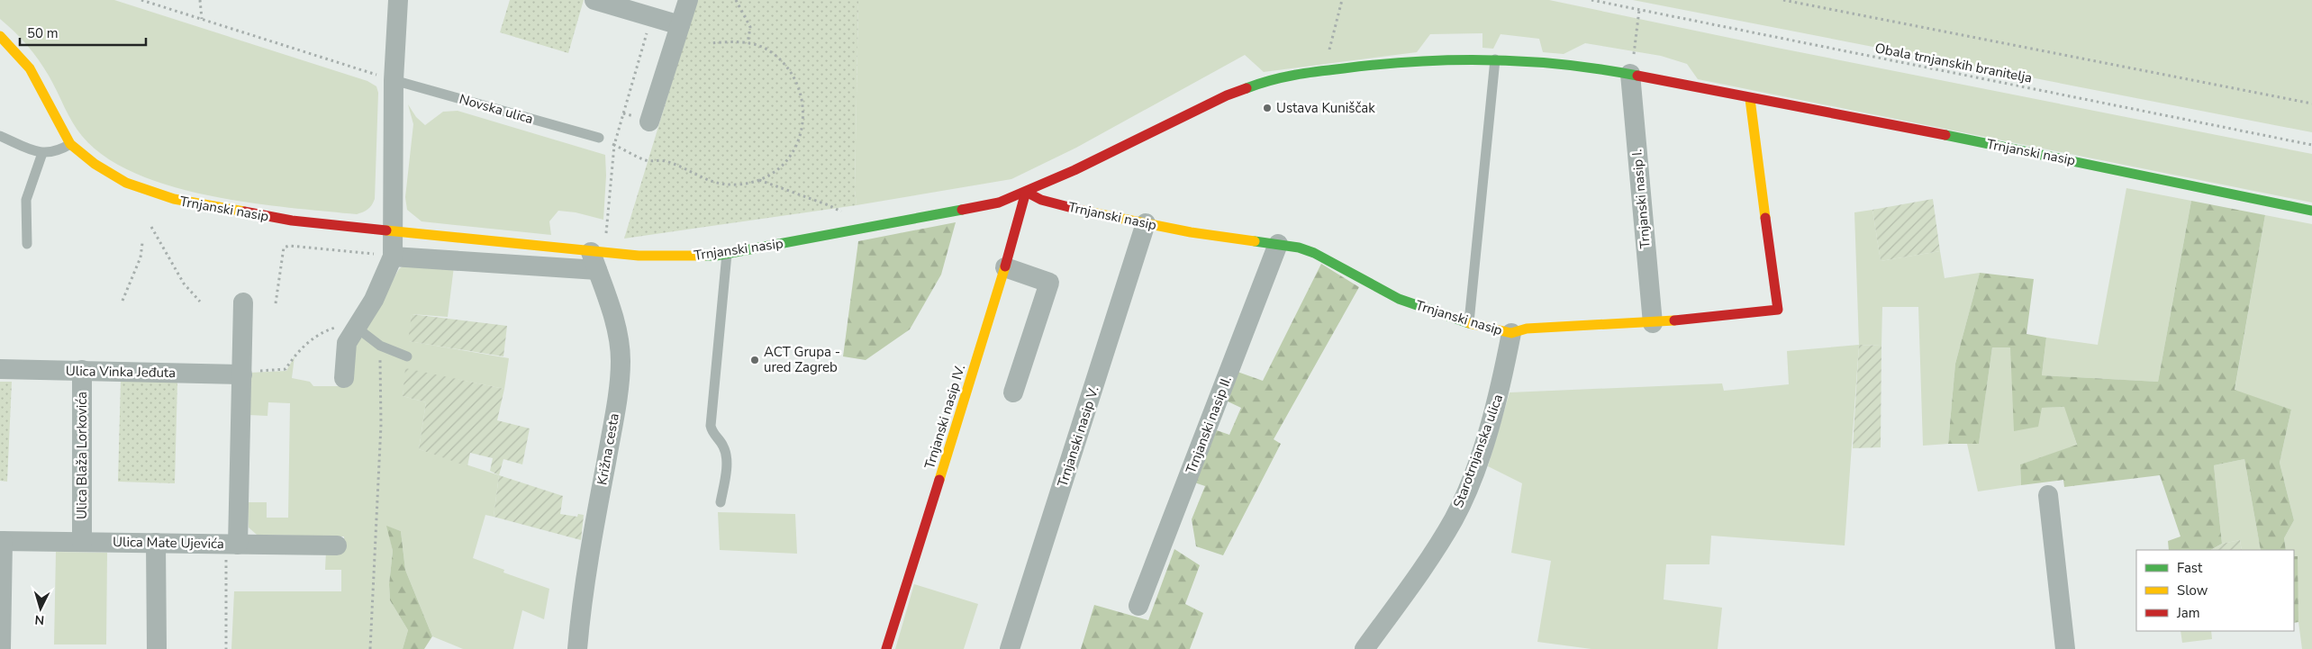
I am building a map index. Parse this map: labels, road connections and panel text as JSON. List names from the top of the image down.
{
  "streets": {
    "street": [
      "Trnjanski nasip",
      "Trnjanski nasip I.",
      "Ulica Vinka Jeđuta",
      "Trnjanski nasip IV.",
      "Trnjanski nasip II.",
      "Trnjanski nasip V.",
      "Križna cesta",
      "Starotrnjanska ulica",
      "Ulica Blaža Lorkovića",
      "Ulica Mate Ujevića"
    ],
    "lane": ["Novska ulica"],
    "path": ["Obala trnjanskih branitelja"]
  },
  "crossings": [
    ["Trnjanski nasip", "Trnjanski nasip I."],
    ["Trnjanski nasip", "Trnjanski nasip IV."],
    ["Trnjanski nasip", "Trnjanski nasip II."],
    ["Trnjanski nasip", "Trnjanski nasip V."],
    ["Trnjanski nasip", "Križna cesta"],
    ["Trnjanski nasip", "Starotrnjanska ulica"],
    ["Ulica Vinka Jeđuta", "Ulica Blaža Lorkovića"],
    ["Ulica Blaža Lorkovića", "Ulica Mate Ujevića"]
  ],
  "places": ["Ustava Kuniščak", "ACT Grupa - ured Zagreb"],
  "legend": ["Fast", "Slow", "Jam"],
  "scale_bar": "50 m",
  "north": "bottom"
}
